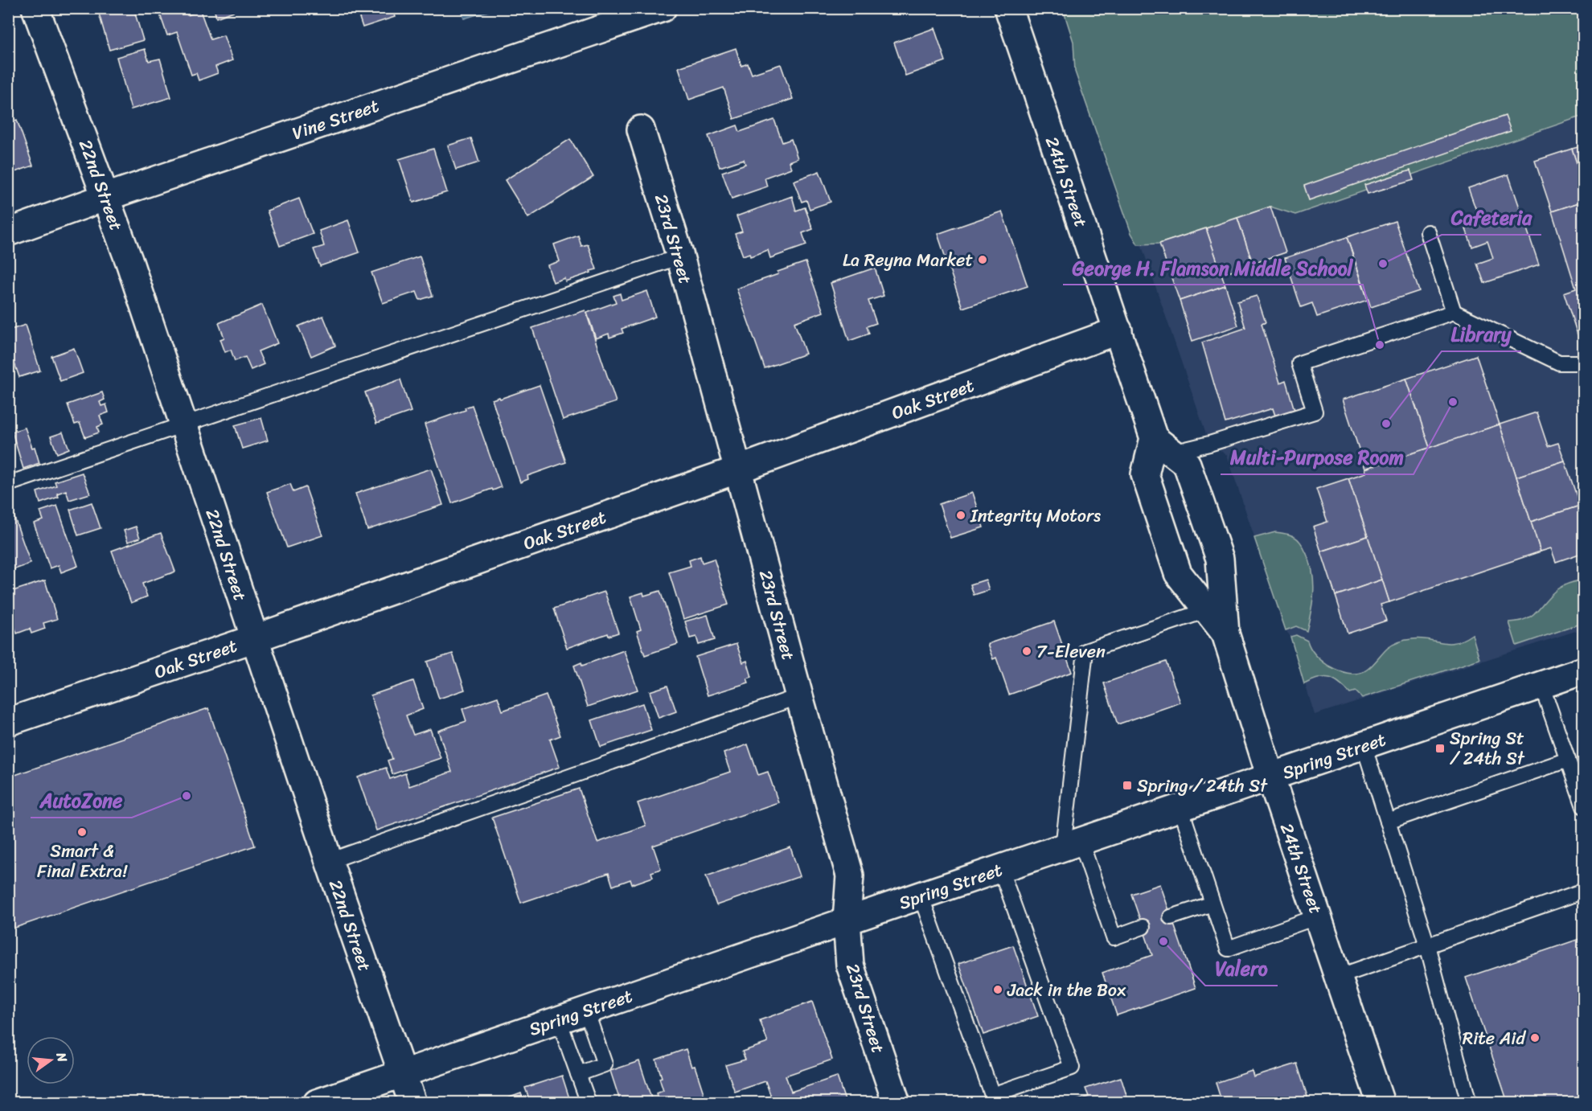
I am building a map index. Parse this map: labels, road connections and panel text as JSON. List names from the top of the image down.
{
  "streets": {
    "street": [
      "Vine Street",
      "24th Street",
      "22nd Street",
      "23rd Street",
      "Oak Street",
      "Spring Street"
    ]
  },
  "crossings": [
    ["Vine Street", "22nd Street"],
    ["24th Street", "Oak Street"],
    ["24th Street", "Spring Street"],
    ["22nd Street", "Oak Street"],
    ["22nd Street", "Spring Street"],
    ["23rd Street", "Oak Street"],
    ["23rd Street", "Spring Street"]
  ],
  "places": {
    "other": [
      "La Reyna Market",
      "Cafeteria",
      "George H. Flamson Middle School",
      "Multi-Purpose Room",
      "Library",
      "Integrity Motors",
      "7-Eleven",
      "AutoZone",
      "Smart & Final Extra!",
      "Valero",
      "Jack in the Box",
      "Rite Aid"
    ],
    "transit": ["Spring St / 24th St", "Spring / 24th St"]
  },
  "north": "right"
}
